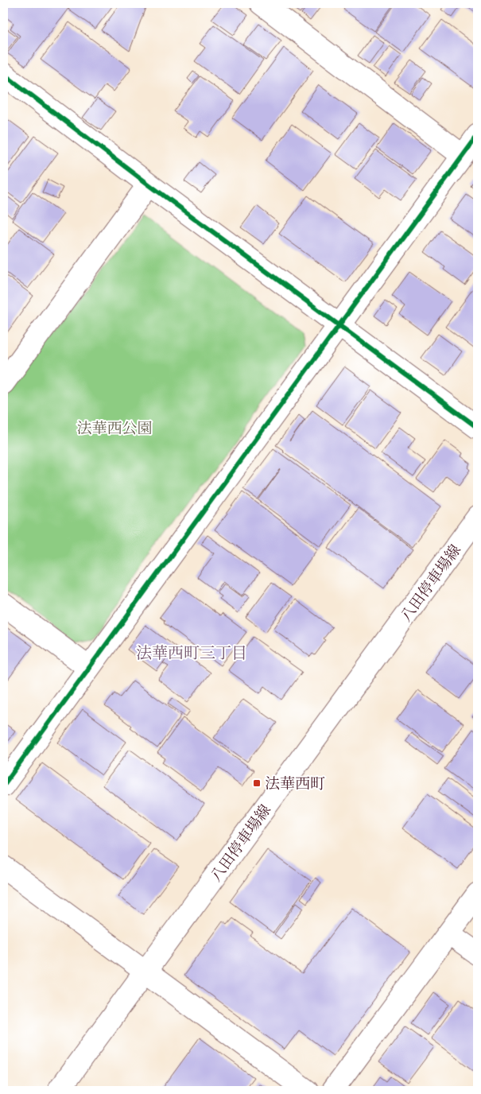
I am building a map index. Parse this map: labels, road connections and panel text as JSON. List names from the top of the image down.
{
  "streets": {
    "street": ["八田停車場線"]
  },
  "districts": ["法華西町三丁目"],
  "parks": ["法華西公園"],
  "places": {
    "transit": ["法華西町"]
  }
}
